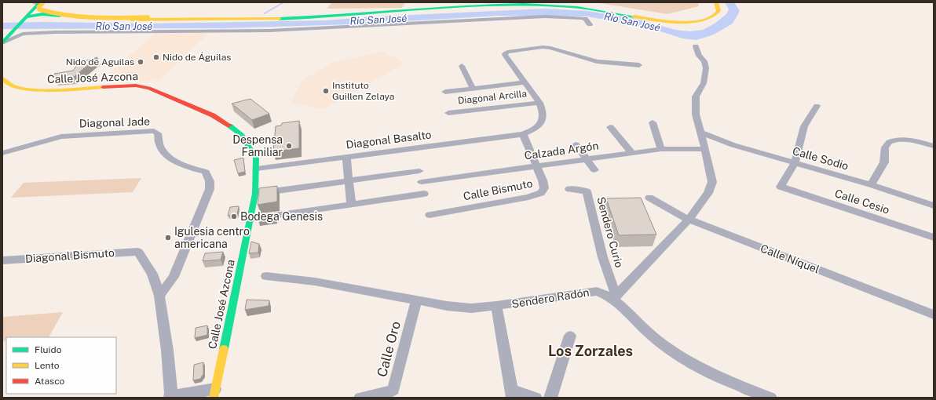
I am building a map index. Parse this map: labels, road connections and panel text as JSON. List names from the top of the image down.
{
  "streets": {
    "main road": ["Calle José Azcona"],
    "street": [
      "Diagonal Arcilla",
      "Diagonal Jade",
      "Diagonal Basalto",
      "Calzada Argón",
      "Calle Sodio",
      "Calle Bismuto",
      "Calle Cesio",
      "Sendero Curio",
      "Diagonal Bismuto",
      "Calle Níquel",
      "Sendero Radón",
      "Calle Oro"
    ]
  },
  "crossings": [
    ["Calle José Azcona", "Diagonal Basalto"],
    ["Diagonal Arcilla", "Diagonal Basalto"],
    ["Diagonal Jade", "Diagonal Bismuto"],
    ["Calzada Argón", "Calle Bismuto"],
    ["Calle Sodio", "Calle Cesio"],
    ["Sendero Curio", "Sendero Radón"],
    ["Sendero Radón", "Calle Oro"]
  ],
  "districts": ["Los Zorzales"],
  "water": ["Río San José"],
  "places": [
    "Nido de Águilas",
    "Nido de Aguilas",
    "Instituto Guillen Zelaya",
    "Despensa Familiar",
    "Bodega Genesis",
    "Igulesia centro americana"
  ],
  "legend": ["Fluido", "Lento", "Atasco"]
}
